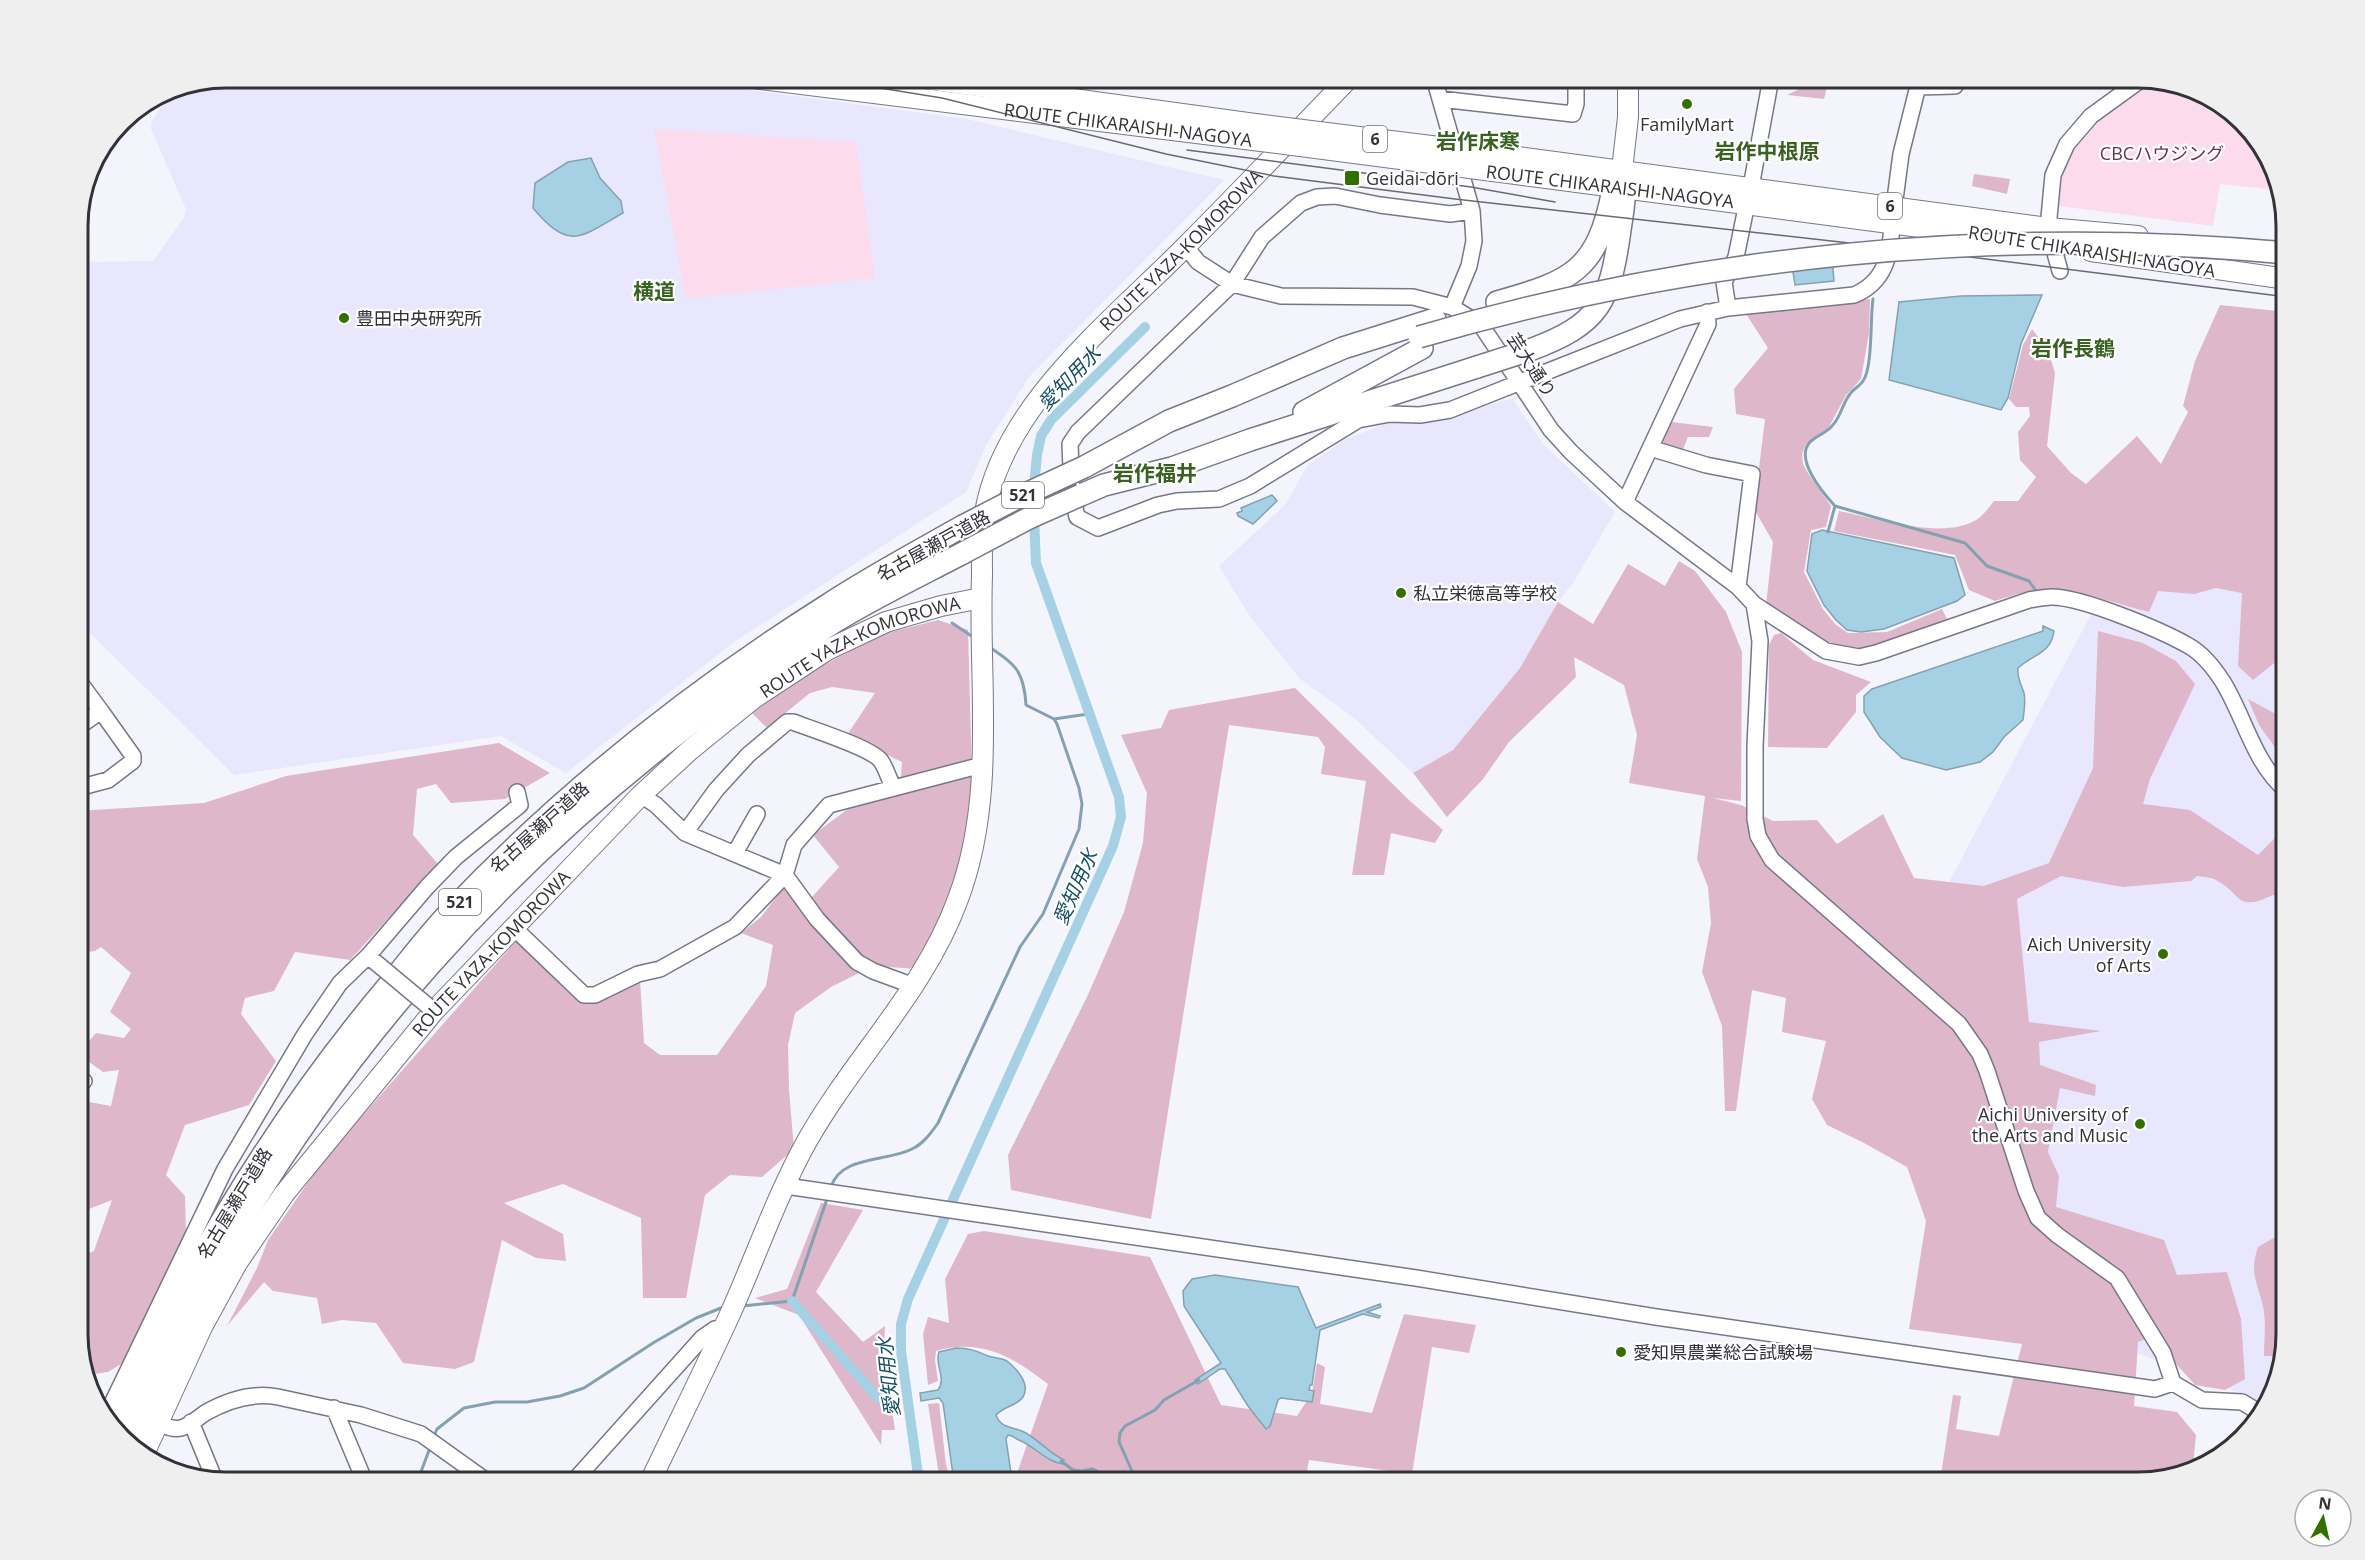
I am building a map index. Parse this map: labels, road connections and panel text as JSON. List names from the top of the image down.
{
  "streets": {
    "highway": ["521", "名古屋瀬戸道路"],
    "main road": ["ROUTE CHIKARAISHI-NAGOYA", "6", "ROUTE YAZA-KOMOROWA"],
    "street": ["芸大通り"]
  },
  "crossings": [
    ["ROUTE YAZA-KOMOROWA", "芸大通り"]
  ],
  "districts": [
    "岩作床寒",
    "岩作中根原",
    "横道",
    "岩作長鶴",
    "岩作福井"
  ],
  "water": ["愛知用水"],
  "parks": ["CBCハウジング"],
  "places": {
    "other": [
      "FamilyMart",
      "豊田中央研究所",
      "私立栄徳高等学校",
      "Aich University of Arts",
      "Aichi University of the Arts and Music",
      "愛知県農業総合試験場"
    ],
    "transit": ["Geidai-dōri"]
  },
  "north": "top"
}
